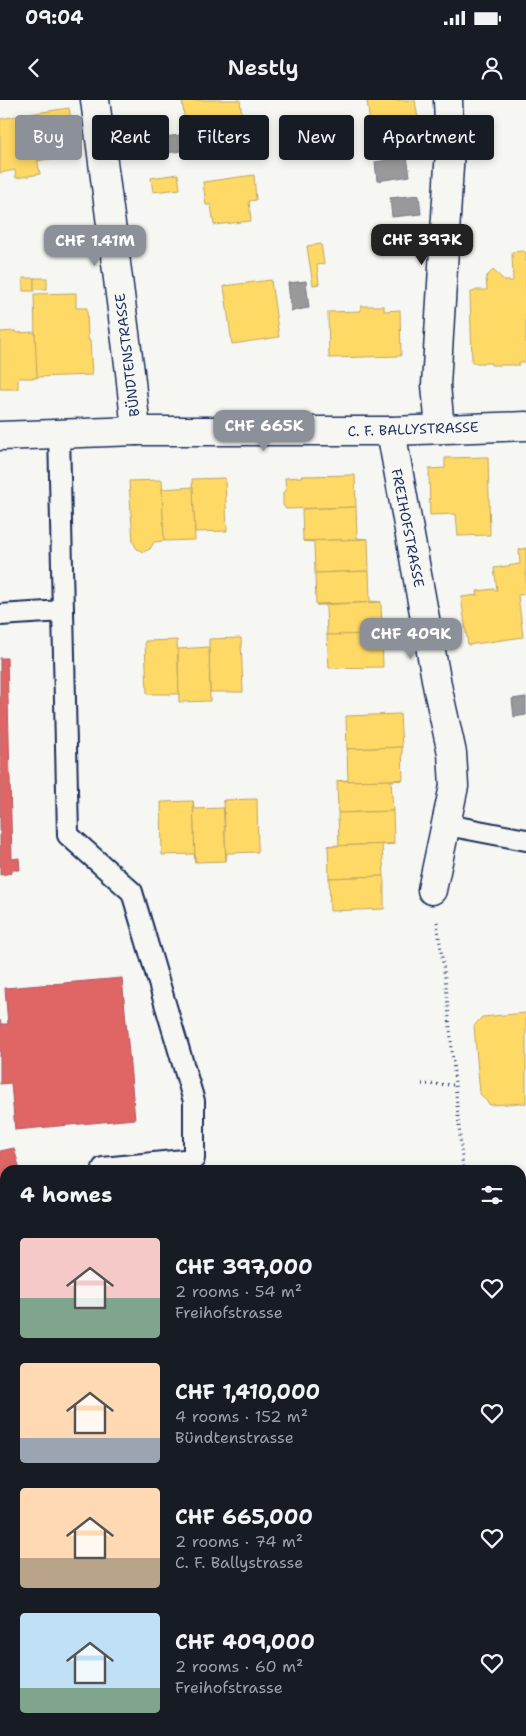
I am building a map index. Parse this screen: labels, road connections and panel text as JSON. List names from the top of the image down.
{
  "streets": {
    "street": ["BÜNDTENSTRASSE", "C. F. BALLYSTRASSE", "FREIHOFSTRASSE"]
  },
  "crossings": [
    ["BÜNDTENSTRASSE", "C. F. BALLYSTRASSE"],
    ["C. F. BALLYSTRASSE", "FREIHOFSTRASSE"]
  ],
  "page": {
    "status": "09:04",
    "header": "Nestly",
    "chip": [
      "Buy",
      "Rent",
      "Filters",
      "New",
      "Apartment"
    ],
    "price": [
      "CHF 397K",
      "CHF 1.41M",
      "CHF 665K",
      "CHF 409K"
    ],
    "heading": "4 homes",
    "list": [
      {
        "name": "CHF 397,000",
        "note": "2 rooms · 54 m² · Freihofstrasse"
      },
      {
        "name": "CHF 1,410,000",
        "note": "4 rooms · 152 m² · Bündtenstrasse"
      },
      {
        "name": "CHF 665,000",
        "note": "2 rooms · 74 m² · C. F. Ballystrasse"
      },
      {
        "name": "CHF 409,000",
        "note": "2 rooms · 60 m² · Freihofstrasse"
      }
    ]
  }
}
